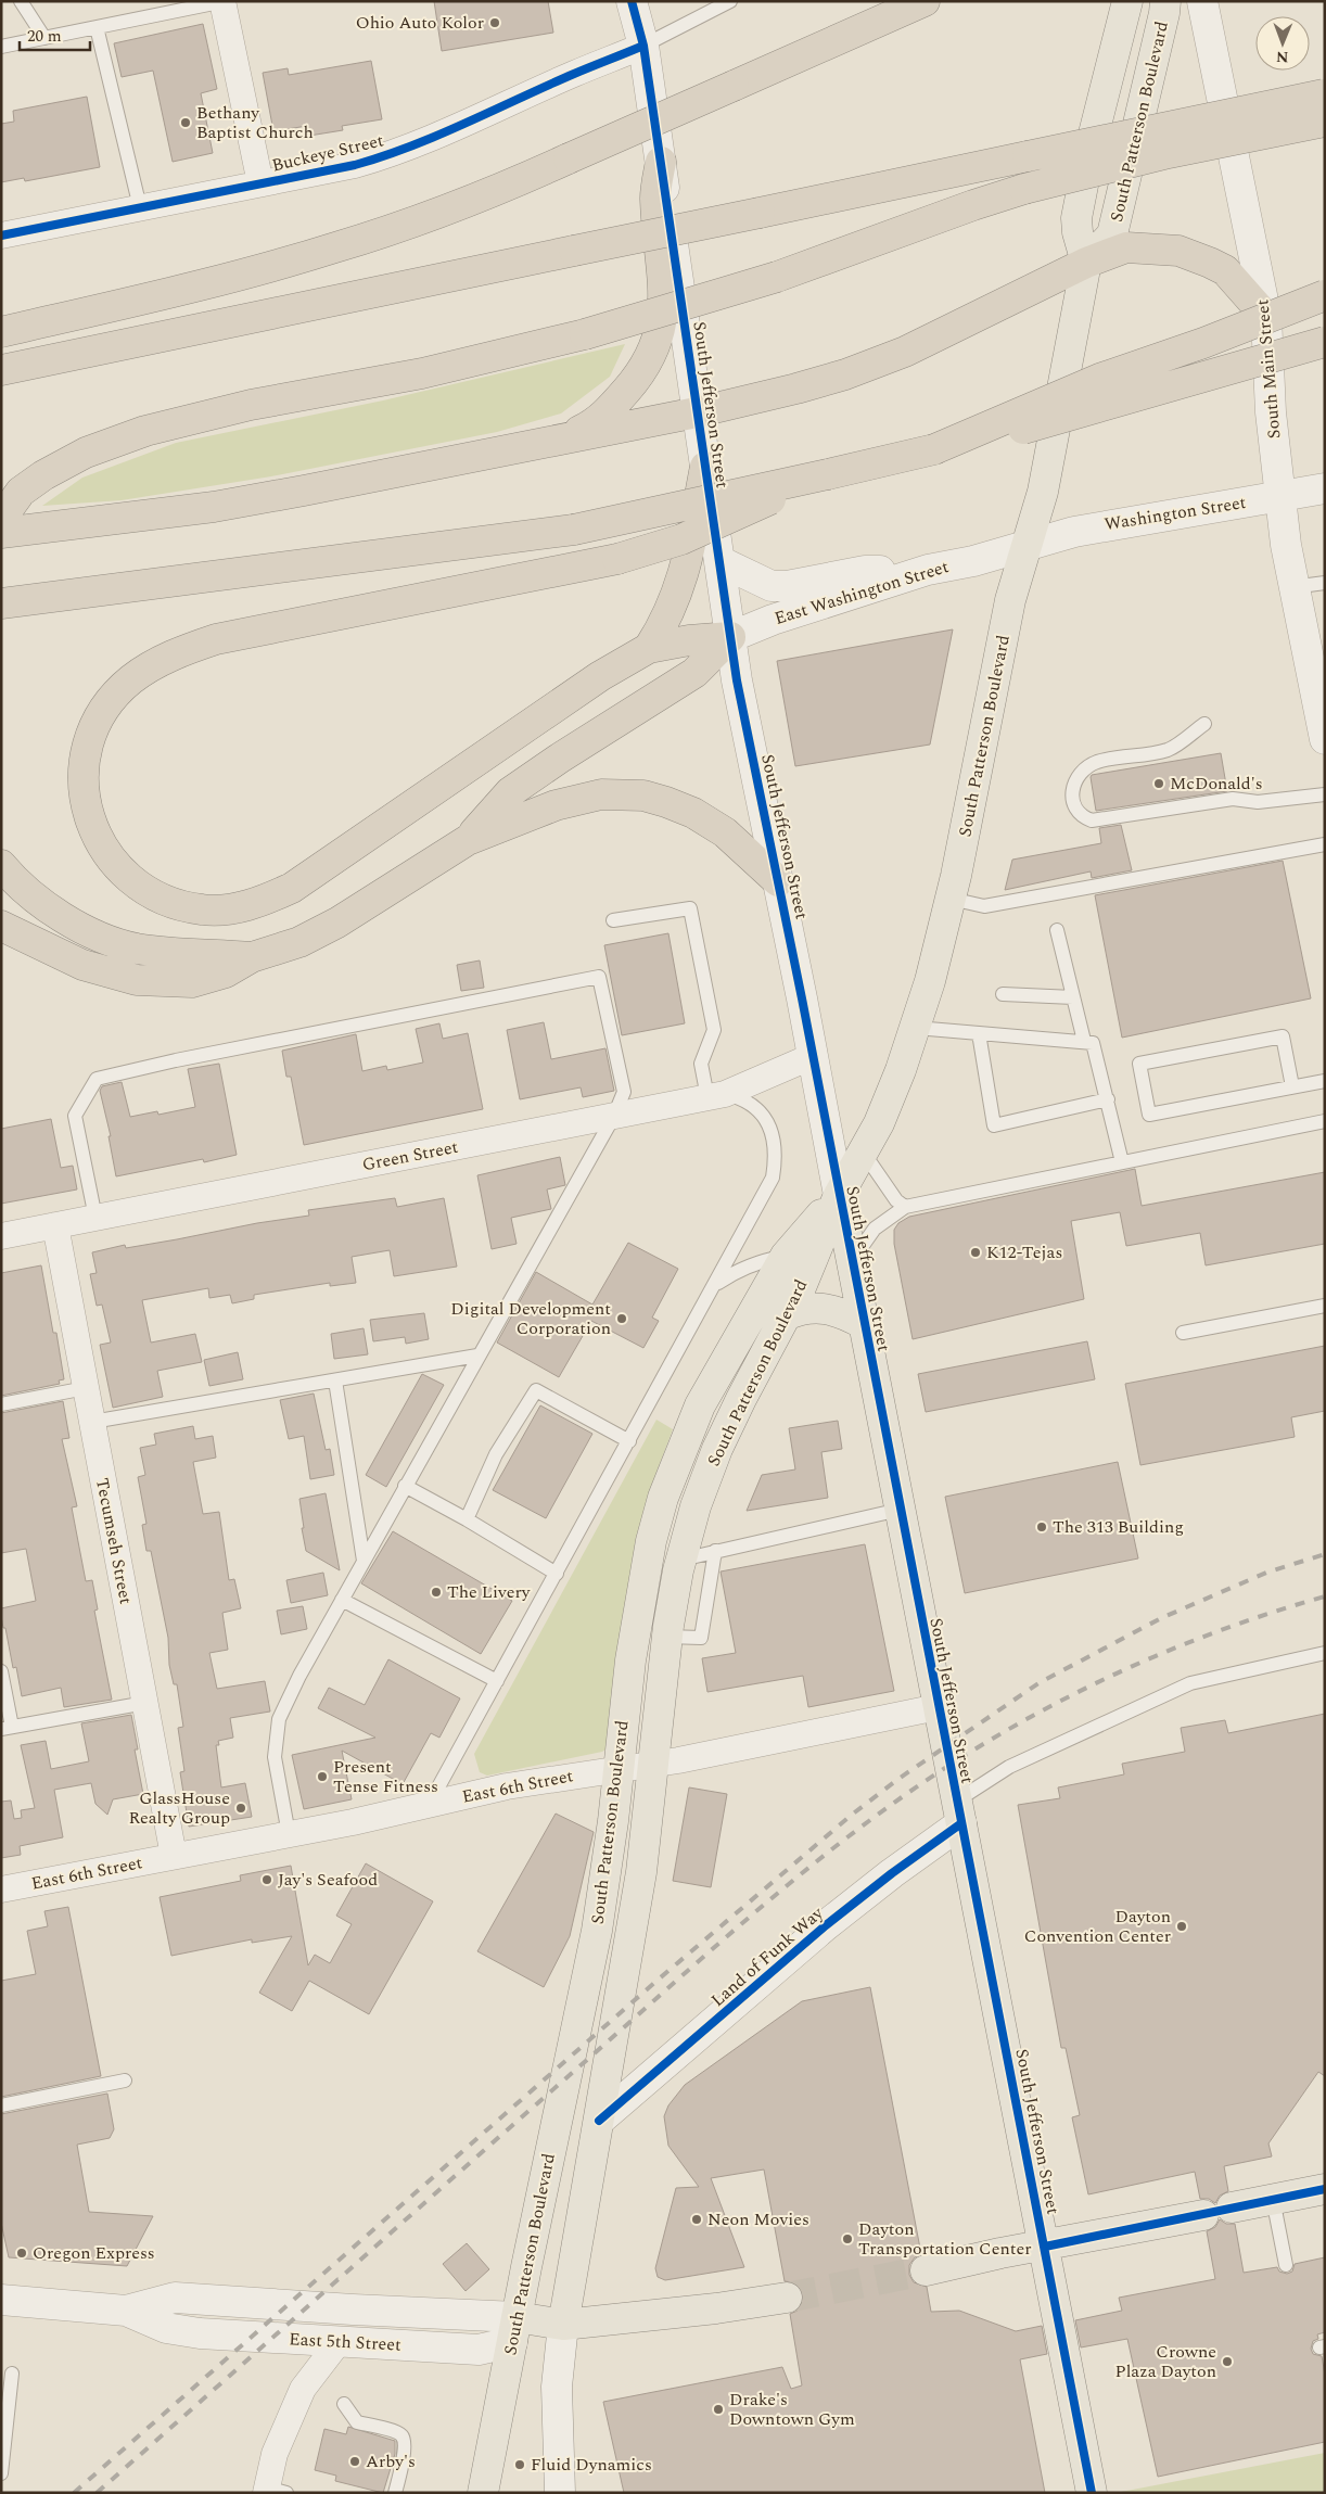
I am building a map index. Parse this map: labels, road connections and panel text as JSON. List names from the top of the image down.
{
  "streets": {
    "main road": ["South Patterson Boulevard", "South Jefferson Street", "East 5th Street"],
    "street": [
      "Buckeye Street",
      "South Main Street",
      "Washington Street",
      "East Washington Street",
      "Green Street",
      "Tecumseh Street",
      "East 6th Street",
      "Land of Funk Way"
    ]
  },
  "crossings": [
    ["South Patterson Boulevard", "South Jefferson Street"],
    ["South Patterson Boulevard", "Washington Street"],
    ["South Patterson Boulevard", "East Washington Street"],
    ["South Patterson Boulevard", "East 6th Street"],
    ["South Patterson Boulevard", "Land of Funk Way"],
    ["South Patterson Boulevard", "East 5th Street"],
    ["Buckeye Street", "South Jefferson Street"],
    ["South Main Street", "Washington Street"],
    ["South Jefferson Street", "East Washington Street"],
    ["South Jefferson Street", "Green Street"],
    ["South Jefferson Street", "East 6th Street"],
    ["South Jefferson Street", "Land of Funk Way"],
    ["Washington Street", "East Washington Street"],
    ["Green Street", "Tecumseh Street"],
    ["Tecumseh Street", "East 6th Street"]
  ],
  "places": [
    "Ohio Auto Kolor",
    "Bethany Baptist Church",
    "McDonald's",
    "K12-Tejas",
    "Digital Development Corporation",
    "The 313 Building",
    "The Livery",
    "Present Tense Fitness",
    "GlassHouse Realty Group",
    "Jay's Seafood",
    "Dayton Convention Center",
    "Neon Movies",
    "Dayton Transportation Center",
    "Oregon Express",
    "Crowne Plaza Dayton",
    "Drake's Downtown Gym",
    "Arby's",
    "Fluid Dynamics"
  ],
  "scale_bar": "20 m",
  "north": "bottom"
}
